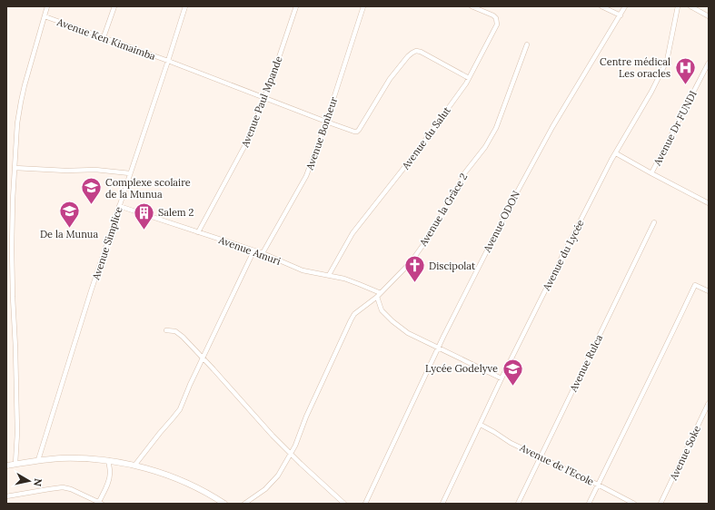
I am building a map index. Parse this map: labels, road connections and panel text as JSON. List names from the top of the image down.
{
  "streets": {
    "street": [
      "Avenue Ken Kimaimba",
      "Avenue Paul Mpande",
      "Avenue Dr FUNDI",
      "Avenue Bonheur",
      "Avenue du Salut",
      "Avenue la Grâce 2",
      "Avenue ODON",
      "Avenue Simplice",
      "Avenue Amuri",
      "Avenue du Lycée",
      "Avenue Rulca",
      "Avenue Soke",
      "Avenue de l'Ecole"
    ]
  },
  "crossings": [
    ["Avenue Ken Kimaimba", "Avenue Paul Mpande"],
    ["Avenue Ken Kimaimba", "Avenue Bonheur"],
    ["Avenue Ken Kimaimba", "Avenue du Salut"],
    ["Avenue Ken Kimaimba", "Avenue Simplice"],
    ["Avenue Paul Mpande", "Avenue Amuri"],
    ["Avenue Bonheur", "Avenue Amuri"],
    ["Avenue du Salut", "Avenue Amuri"],
    ["Avenue la Grâce 2", "Avenue Amuri"],
    ["Avenue Simplice", "Avenue Amuri"],
    ["Avenue du Lycée", "Avenue de l'Ecole"],
    ["Avenue Rulca", "Avenue de l'Ecole"]
  ],
  "places": {
    "hospital": ["Centre médical Les oracles"],
    "school or university": ["Complexe scolaire de la Munua", "De la Munua", "Lycée Godelyve"],
    "building": ["Salem 2"],
    "church": ["Discipolat"]
  },
  "north": "right"
}
